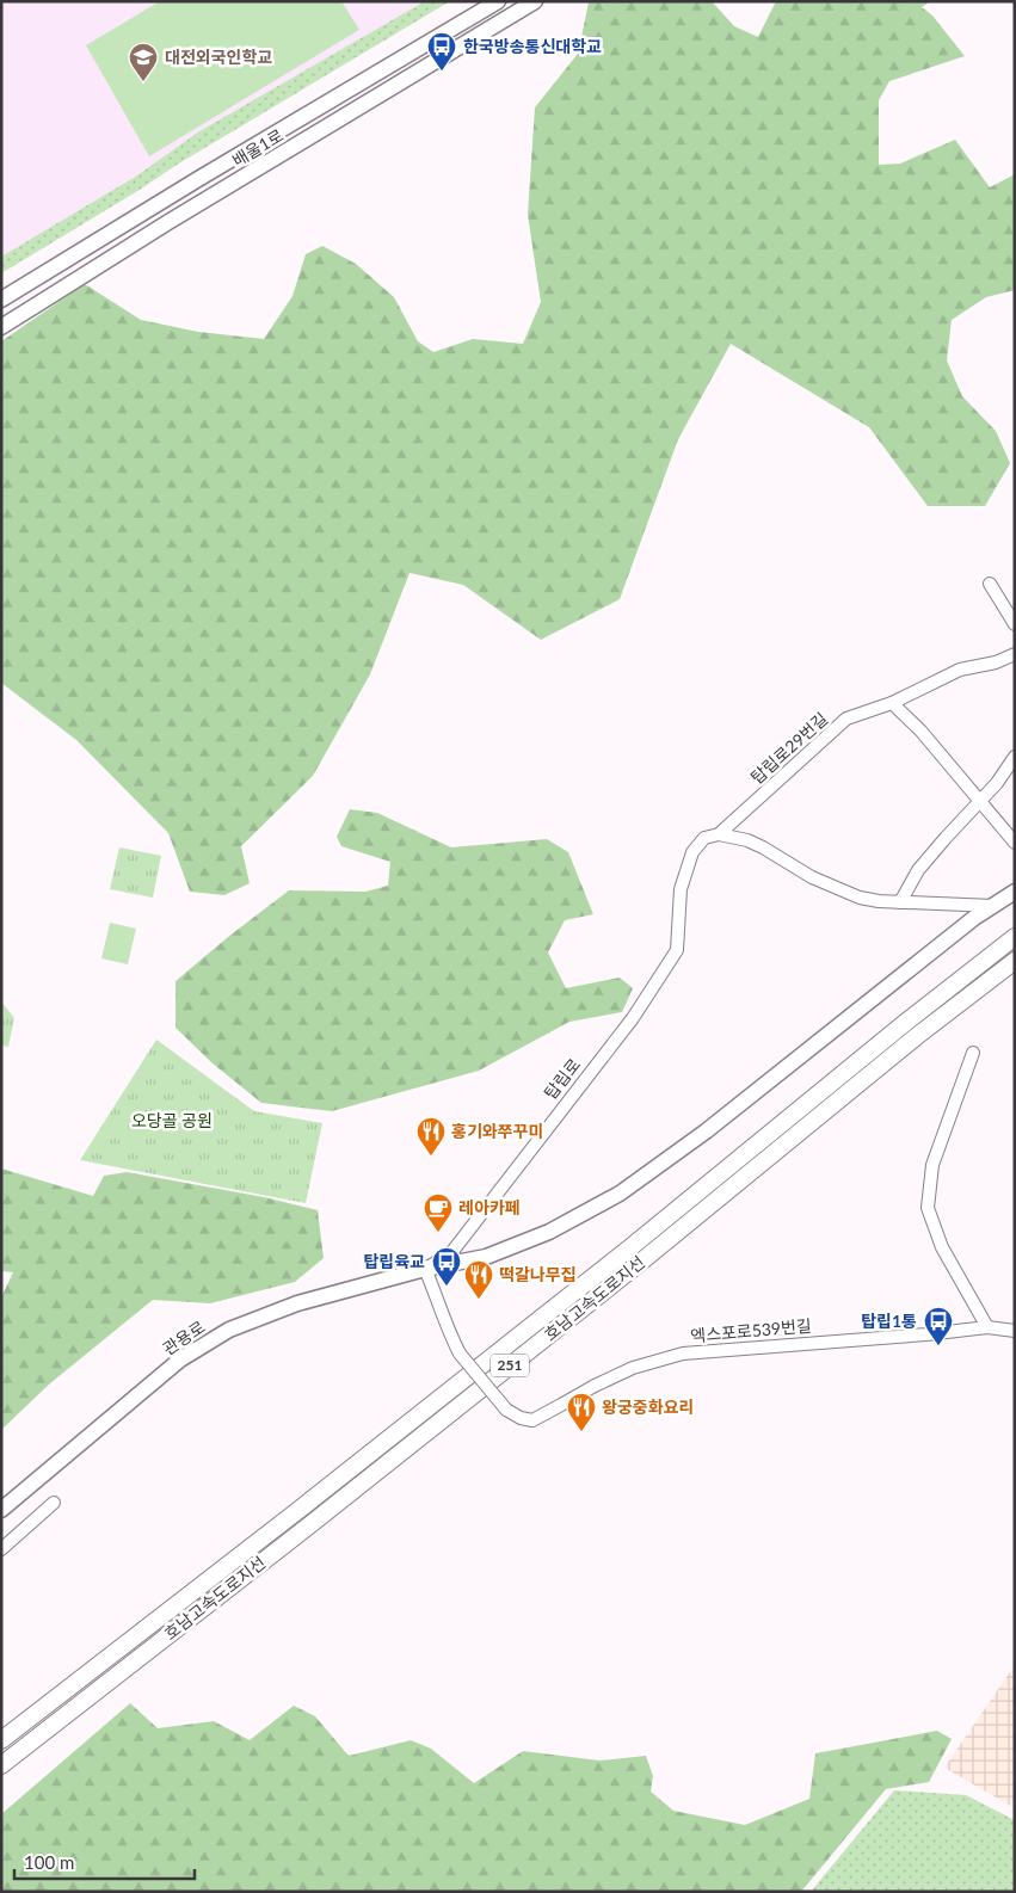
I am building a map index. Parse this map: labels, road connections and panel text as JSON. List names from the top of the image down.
{
  "streets": {
    "highway": ["호남고속도로지선", "251"],
    "main road": ["배울1로", "관용로"],
    "street": ["탑립로29번길", "탑립로", "엑스포로539번길"]
  },
  "crossings": [
    ["탑립로29번길", "탑립로"],
    ["탑립로", "엑스포로539번길"],
    ["탑립로", "관용로"],
    ["엑스포로539번길", "관용로"]
  ],
  "parks": ["오당골 공원"],
  "places": {
    "bus stop": ["한국방송통신대학교", "탑립육교", "탑립1통"],
    "school or university": ["대전외국인학교"],
    "restaurant": ["홍기와쭈꾸미", "떡갈나무집", "왕궁중화요리"],
    "cafe": ["레아카페"]
  },
  "scale_bar": "100 m"
}
